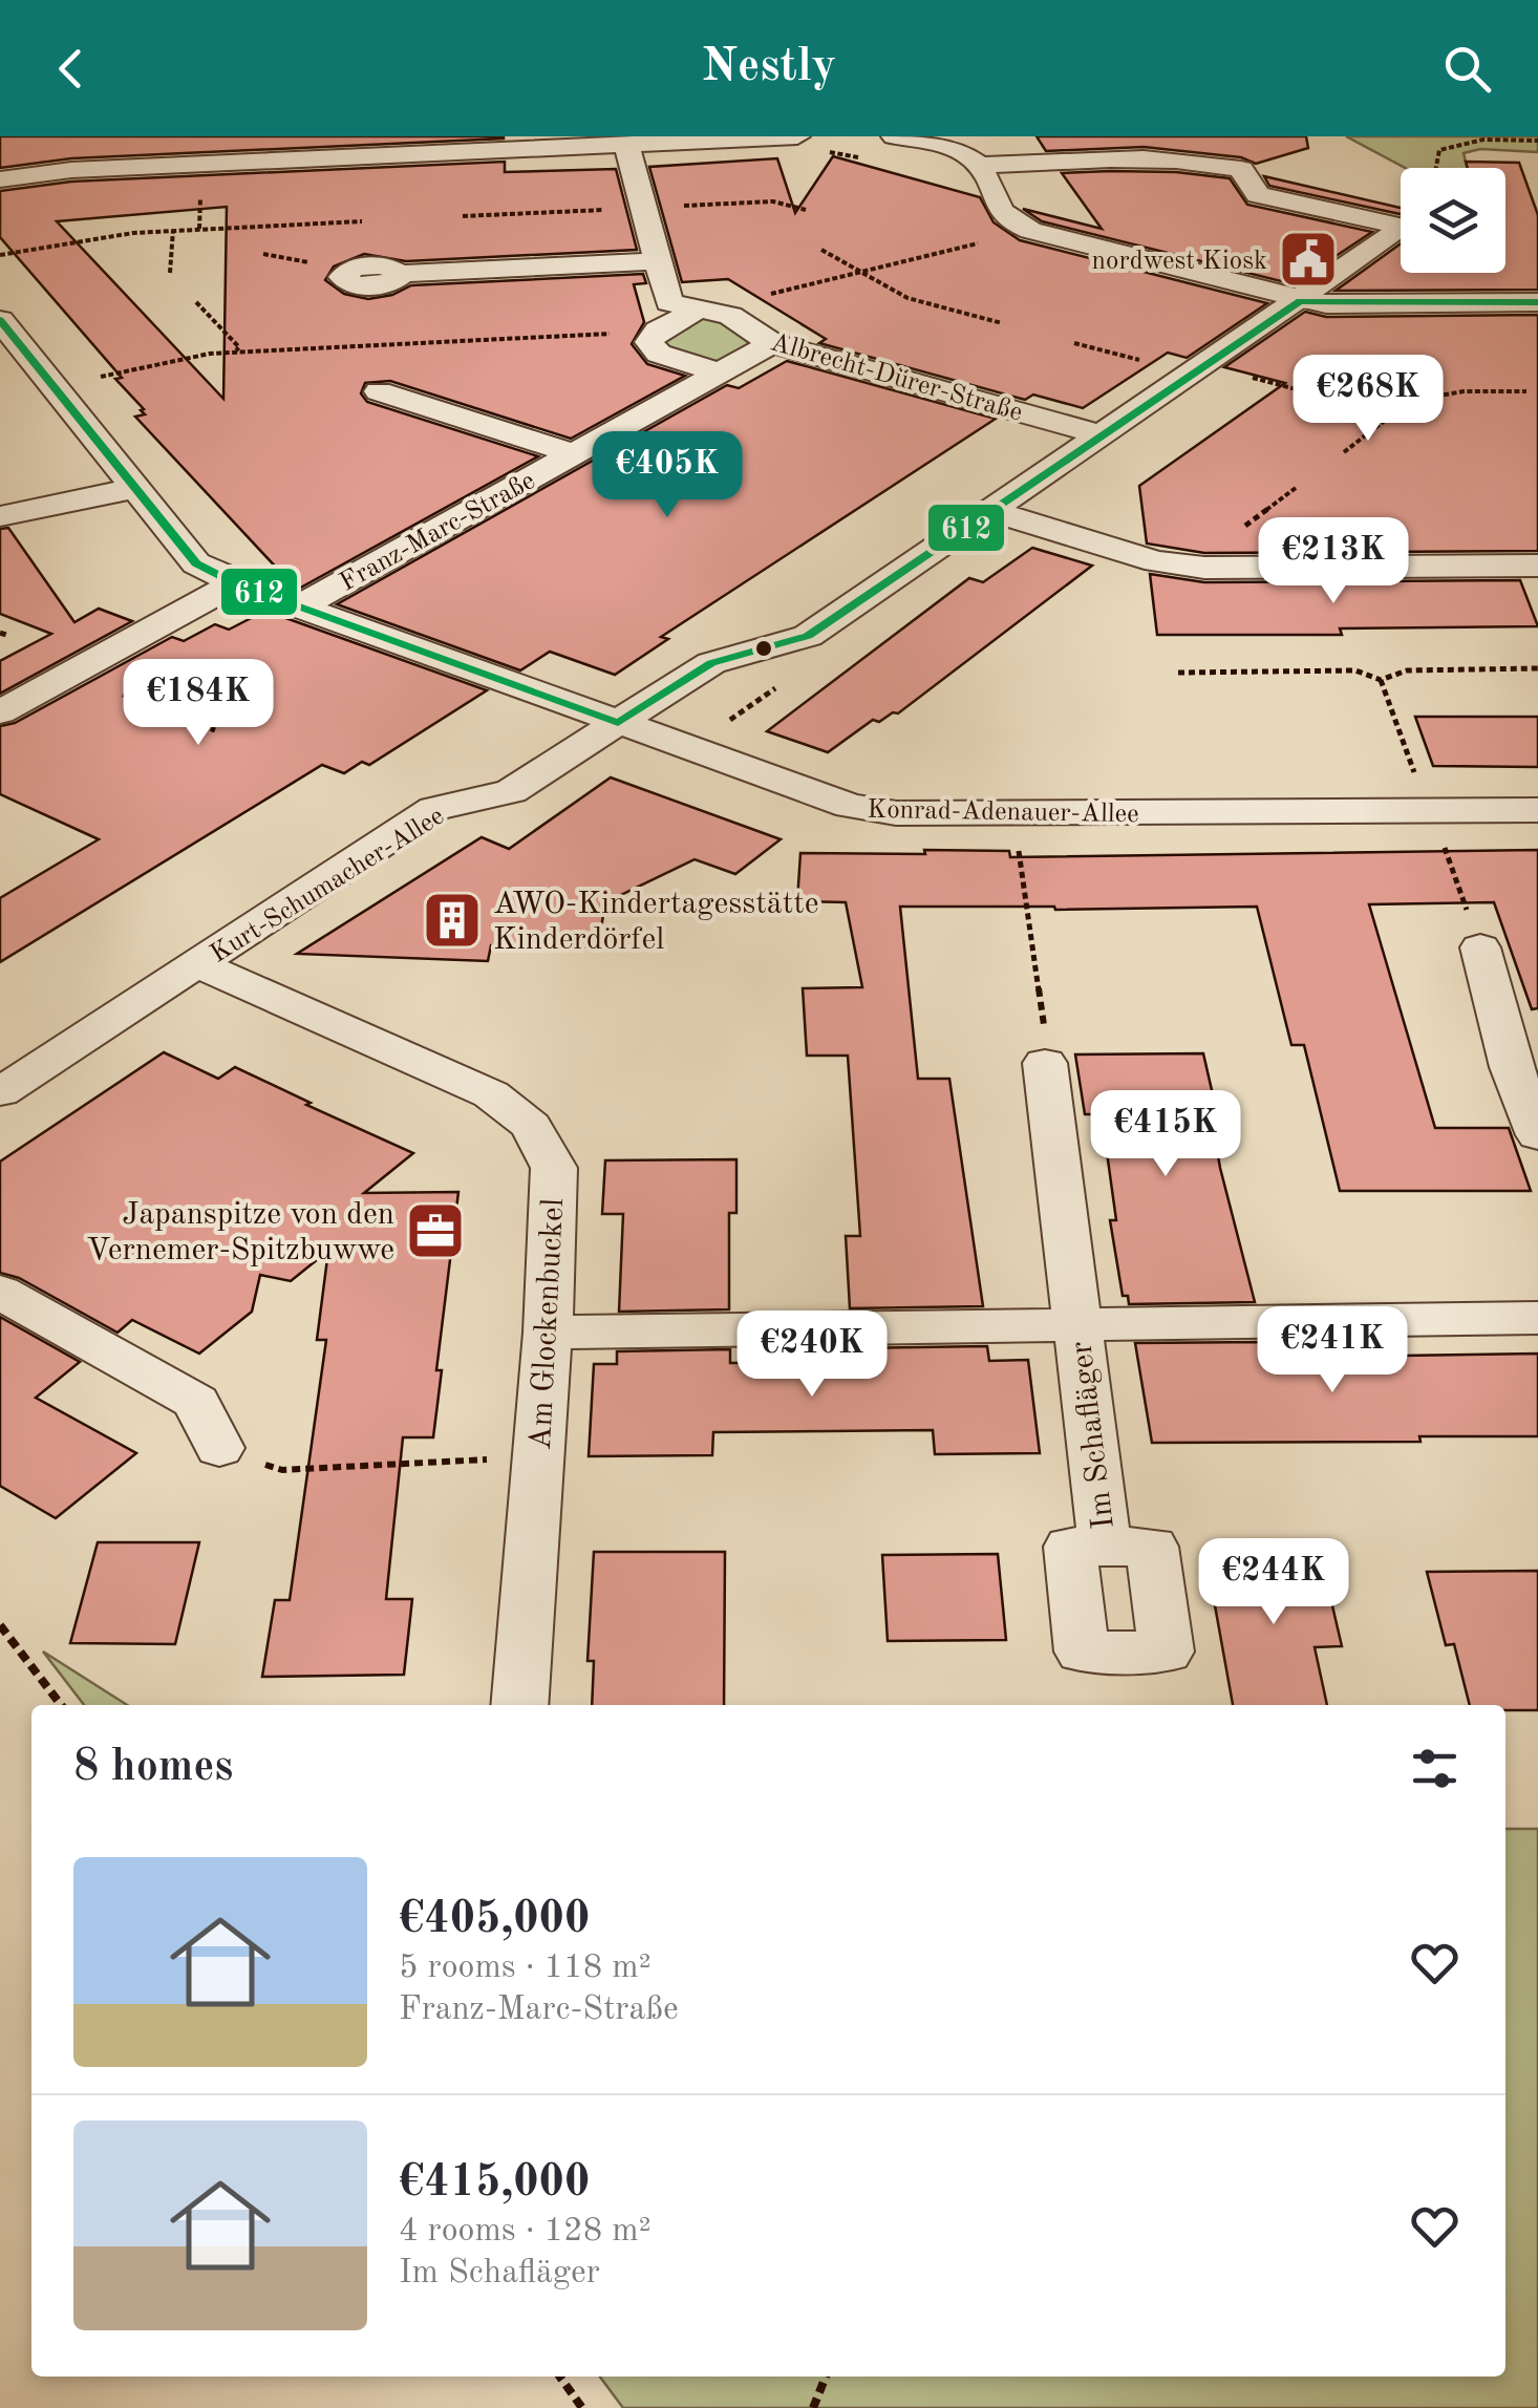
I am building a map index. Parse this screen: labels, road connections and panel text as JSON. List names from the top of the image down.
{
  "streets": {
    "street": [
      "Albrecht-Dürer-Straße",
      "Franz-Marc-Straße",
      "Konrad-Adenauer-Allee",
      "Kurt-Schumacher-Allee",
      "Am Glockenbuckel",
      "Im Schafläger"
    ]
  },
  "crossings": [
    ["Albrecht-Dürer-Straße", "Franz-Marc-Straße"],
    ["Albrecht-Dürer-Straße", "Kurt-Schumacher-Allee"],
    ["Franz-Marc-Straße", "Konrad-Adenauer-Allee"],
    ["Konrad-Adenauer-Allee", "Kurt-Schumacher-Allee"],
    ["Kurt-Schumacher-Allee", "Am Glockenbuckel"],
    ["Am Glockenbuckel", "Im Schafläger"]
  ],
  "places": {
    "public building": ["nordwest Kiosk"],
    "building": ["AWO-Kindertagesstätte Kinderdörfel"],
    "office": ["Japanspitze von den Vernemer-Spitzbuwwe"]
  },
  "lines": ["transit line 612"],
  "page": {
    "header": "Nestly",
    "price": [
      "€268K",
      "€405K",
      "€213K",
      "€184K",
      "€415K",
      "€241K",
      "€240K",
      "€244K"
    ],
    "heading": "8 homes",
    "list": [
      {
        "name": "€405,000",
        "note": "5 rooms · 118 m² · Franz-Marc-Straße"
      },
      {
        "name": "€415,000",
        "note": "4 rooms · 128 m² · Im Schafläger"
      }
    ]
  }
}
